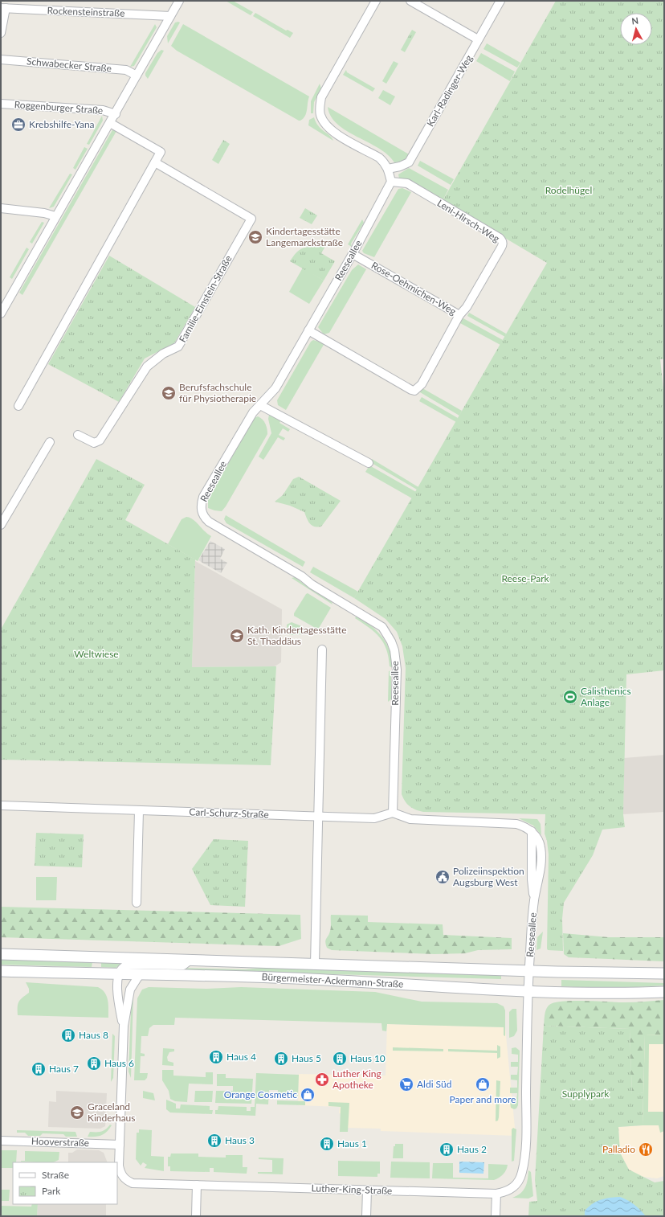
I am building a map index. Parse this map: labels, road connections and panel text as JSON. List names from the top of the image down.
{
  "streets": {
    "main road": ["Bürgermeister-Ackermann-Straße"],
    "street": [
      "Rockensteinstraße",
      "Schwabecker Straße",
      "Karl-Radinger-Weg",
      "Roggenburger Straße",
      "Leni-Hirsch-Weg",
      "Reeseallee",
      "Rose-Oehmichen-Weg",
      "Familie-Einstein-Straße",
      "Carl-Schurz-Straße",
      "Hooverstraße",
      "Luther-King-Straße"
    ]
  },
  "crossings": [
    ["Leni-Hirsch-Weg", "Reeseallee"],
    ["Leni-Hirsch-Weg", "Rose-Oehmichen-Weg"],
    ["Reeseallee", "Rose-Oehmichen-Weg"],
    ["Reeseallee", "Carl-Schurz-Straße"],
    ["Reeseallee", "Bürgermeister-Ackermann-Straße"],
    ["Reeseallee", "Luther-King-Straße"],
    ["Bürgermeister-Ackermann-Straße", "Luther-King-Straße"],
    ["Hooverstraße", "Luther-King-Straße"]
  ],
  "parks": [
    "Rodelhügel",
    "Reese-Park",
    "Weltwiese",
    "Supplypark"
  ],
  "places": {
    "office": ["Krebshilfe-Yana"],
    "school or university": [
      "Kindertagesstätte Langemarckstraße",
      "Berufsfachschule für Physiotherapie",
      "Kath. Kindertagesstätte St. Thaddäus",
      "Graceland Kinderhaus"
    ],
    "sports": ["Calisthenics Anlage"],
    "public building": ["Polizeiinspektion Augsburg West"],
    "building": [
      "Haus 8",
      "Haus 4",
      "Haus 5",
      "Haus 10",
      "Haus 6",
      "Haus 7",
      "Haus 3",
      "Haus 1",
      "Haus 2"
    ],
    "pharmacy": ["Luther King Apotheke"],
    "supermarket": ["Aldi Süd"],
    "shop": ["Paper and more", "Orange Cosmetic"],
    "restaurant": ["Palladio"]
  },
  "legend": ["Straße", "Park"],
  "north": "top"
}
